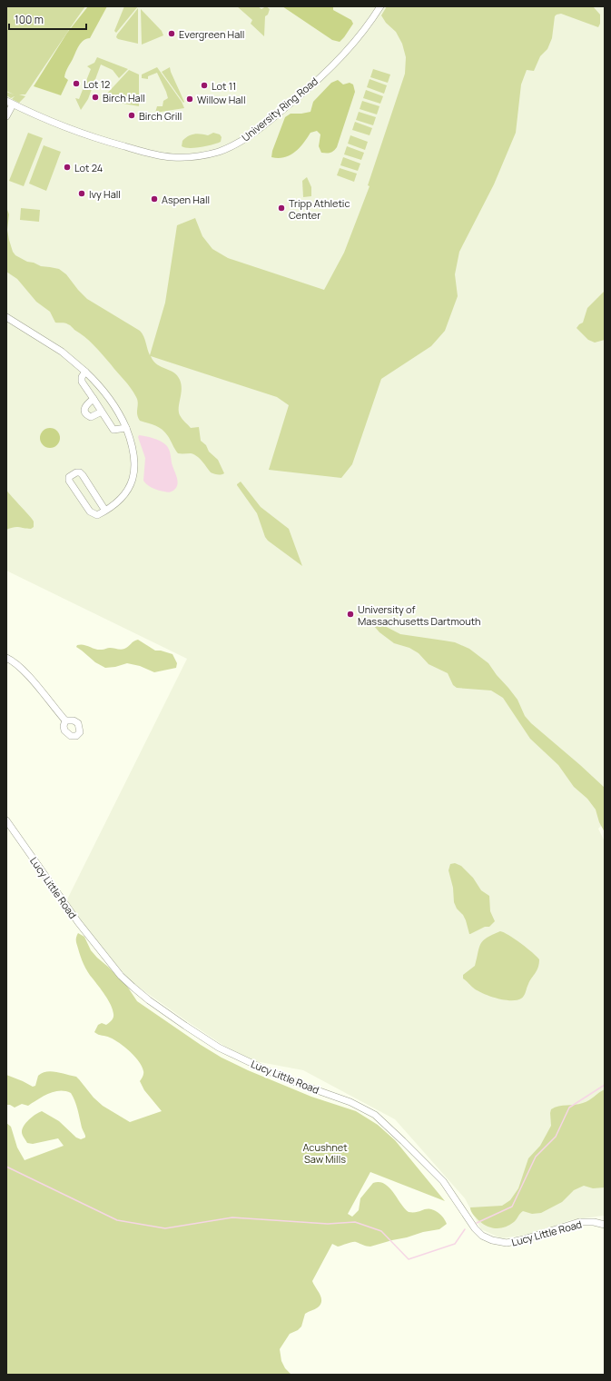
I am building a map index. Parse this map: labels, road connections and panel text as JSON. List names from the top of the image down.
{
  "streets": {
    "street": ["University Ring Road", "Lucy Little Road"]
  },
  "parks": ["Acushnet Saw Mills"],
  "places": [
    "Evergreen Hall",
    "Lot 12",
    "Lot 11",
    "Birch Hall",
    "Willow Hall",
    "Birch Grill",
    "Lot 24",
    "Ivy Hall",
    "Aspen Hall",
    "Tripp Athletic Center",
    "University of Massachusetts Dartmouth"
  ],
  "scale_bar": "100 m"
}
